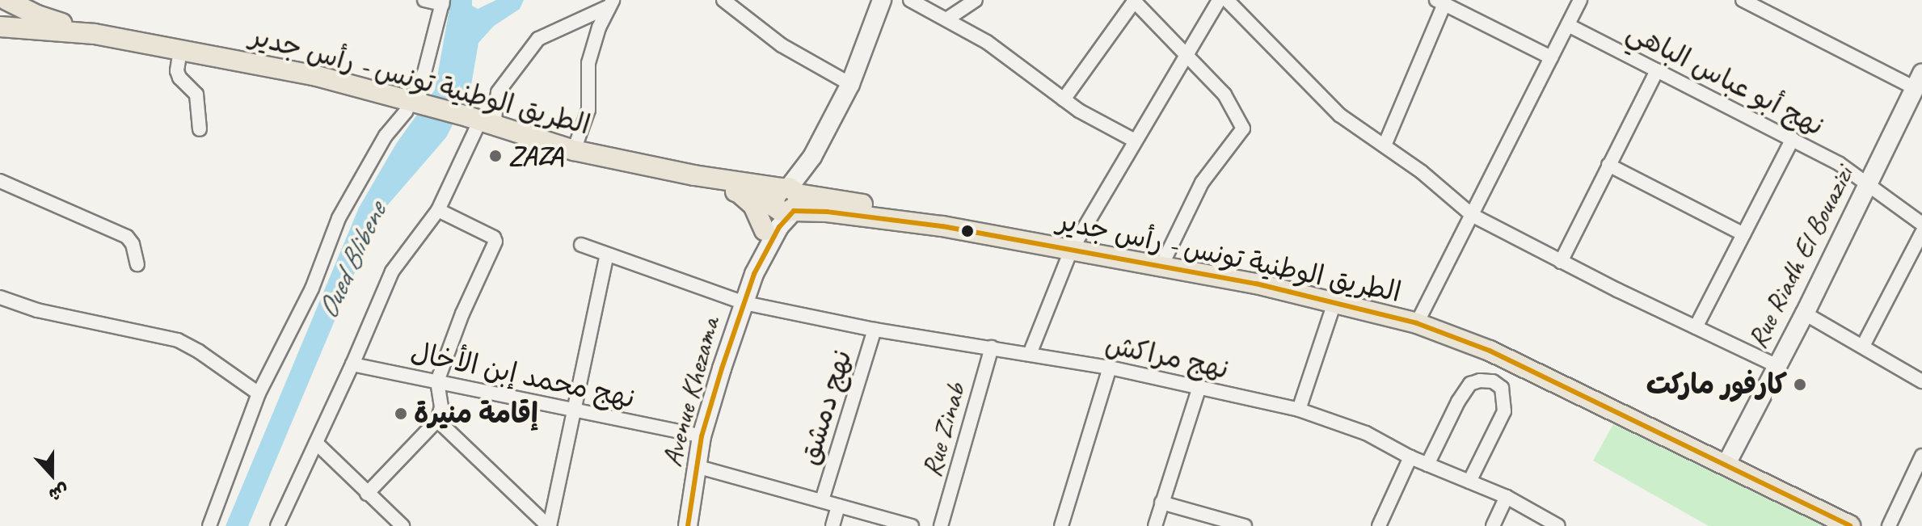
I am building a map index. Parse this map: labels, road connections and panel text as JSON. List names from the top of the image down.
{
  "streets": {
    "main road": ["الطريق الوطنية تونس - رأس جدير", "Rue Riadh El Bouazizi", "Avenue Khezama"],
    "street": [
      "نهج أبو عباس الباهي",
      "نهج مراكش",
      "نهج محمد إبن الأخال",
      "نهج دمشق",
      "Rue Zinab"
    ]
  },
  "crossings": [
    ["نهج أبو عباس الباهي", "Rue Riadh El Bouazizi"],
    ["الطريق الوطنية تونس - رأس جدير", "Rue Riadh El Bouazizi"],
    ["الطريق الوطنية تونس - رأس جدير", "Avenue Khezama"],
    ["نهج مراكش", "Avenue Khezama"],
    ["نهج مراكش", "نهج دمشق"],
    ["نهج مراكش", "Rue Zinab"],
    ["نهج محمد إبن الأخال", "Avenue Khezama"]
  ],
  "water": ["Oued Blibene"],
  "places": ["ZAZA", "كارفور ماركت", "إقامة منيرة"],
  "north": "bottom"
}
